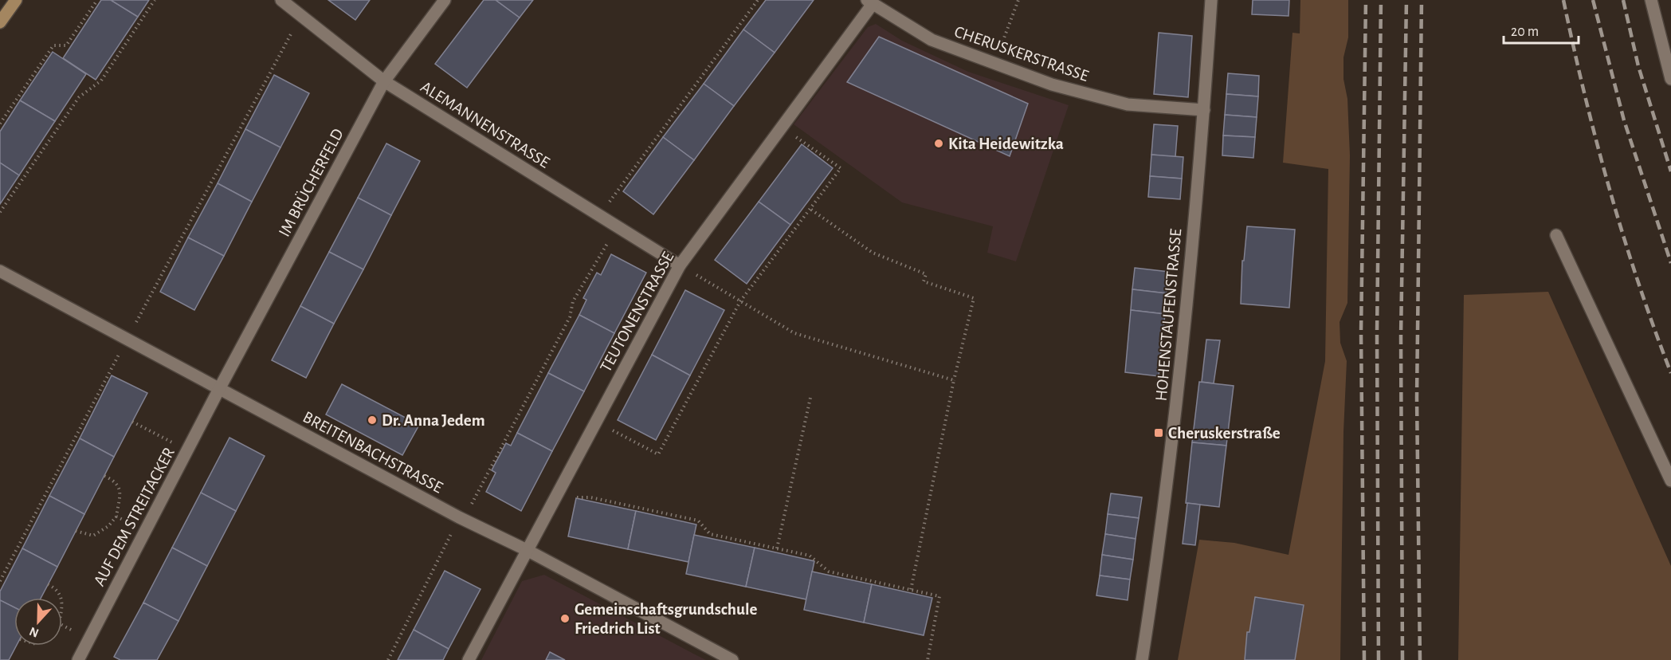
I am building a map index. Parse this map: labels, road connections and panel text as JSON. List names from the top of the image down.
{
  "streets": {
    "street": [
      "CHERUSKERSTRASSE",
      "ALEMANNENSTRASSE",
      "IM BRÜCHERFELD",
      "TEUTONENSTRASSE",
      "HOHENSTAUFENSTRASSE",
      "BREITENBACHSTRASSE",
      "AUF DEM STREITACKER"
    ]
  },
  "crossings": [
    ["CHERUSKERSTRASSE", "TEUTONENSTRASSE"],
    ["CHERUSKERSTRASSE", "HOHENSTAUFENSTRASSE"],
    ["ALEMANNENSTRASSE", "IM BRÜCHERFELD"],
    ["ALEMANNENSTRASSE", "TEUTONENSTRASSE"],
    ["IM BRÜCHERFELD", "BREITENBACHSTRASSE"],
    ["IM BRÜCHERFELD", "AUF DEM STREITACKER"],
    ["TEUTONENSTRASSE", "BREITENBACHSTRASSE"],
    ["BREITENBACHSTRASSE", "AUF DEM STREITACKER"]
  ],
  "places": {
    "other": ["Kita Heidewitzka", "Dr. Anna Jedem", "Gemeinschaftsgrundschule Friedrich List"],
    "transit": ["Cheruskerstraße"]
  },
  "scale_bar": "20 m",
  "north": "bottom"
}
